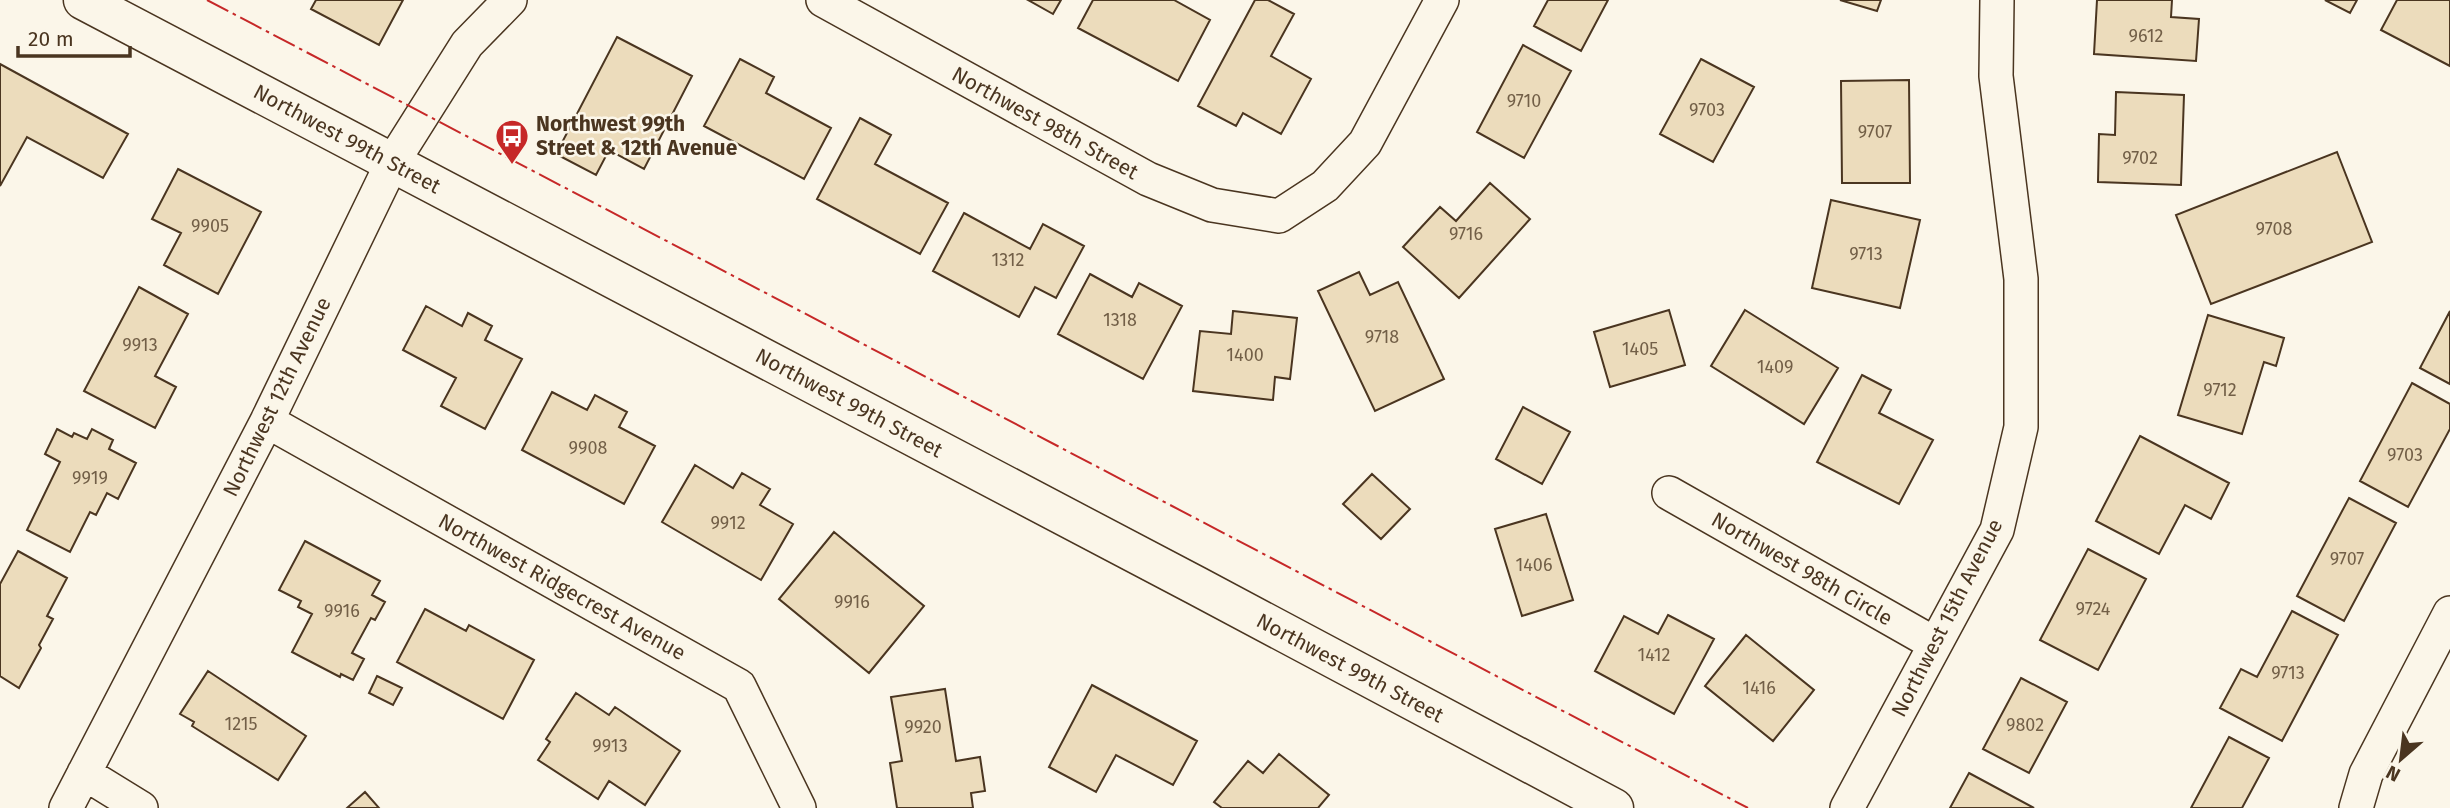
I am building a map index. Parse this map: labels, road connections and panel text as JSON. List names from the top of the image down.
{
  "streets": {
    "main road": ["Northwest 99th Street"],
    "street": [
      "Northwest 98th Street",
      "Northwest 12th Avenue",
      "Northwest 98th Circle",
      "Northwest Ridgecrest Avenue",
      "Northwest 15th Avenue"
    ]
  },
  "crossings": [
    ["Northwest 99th Street", "Northwest 12th Avenue"],
    ["Northwest 12th Avenue", "Northwest Ridgecrest Avenue"],
    ["Northwest 98th Circle", "Northwest 15th Avenue"]
  ],
  "places": {
    "bus stop": ["Northwest 99th Street & 12th Avenue"]
  },
  "house_numbers": [
    "9612",
    "9710",
    "9703",
    "9707",
    "9702",
    "9905",
    "9708",
    "9716",
    "9713",
    "1312",
    "1318",
    "9718",
    "9913",
    "1405",
    "1400",
    "1409",
    "9712",
    "9908",
    "9703",
    "9919",
    "9912",
    "9707",
    "1406",
    "9916",
    "9724",
    "9916",
    "1412",
    "9713",
    "1416",
    "1215",
    "9802",
    "9920",
    "9913"
  ],
  "scale_bar": "20 m",
  "north": "bottom left"
}
